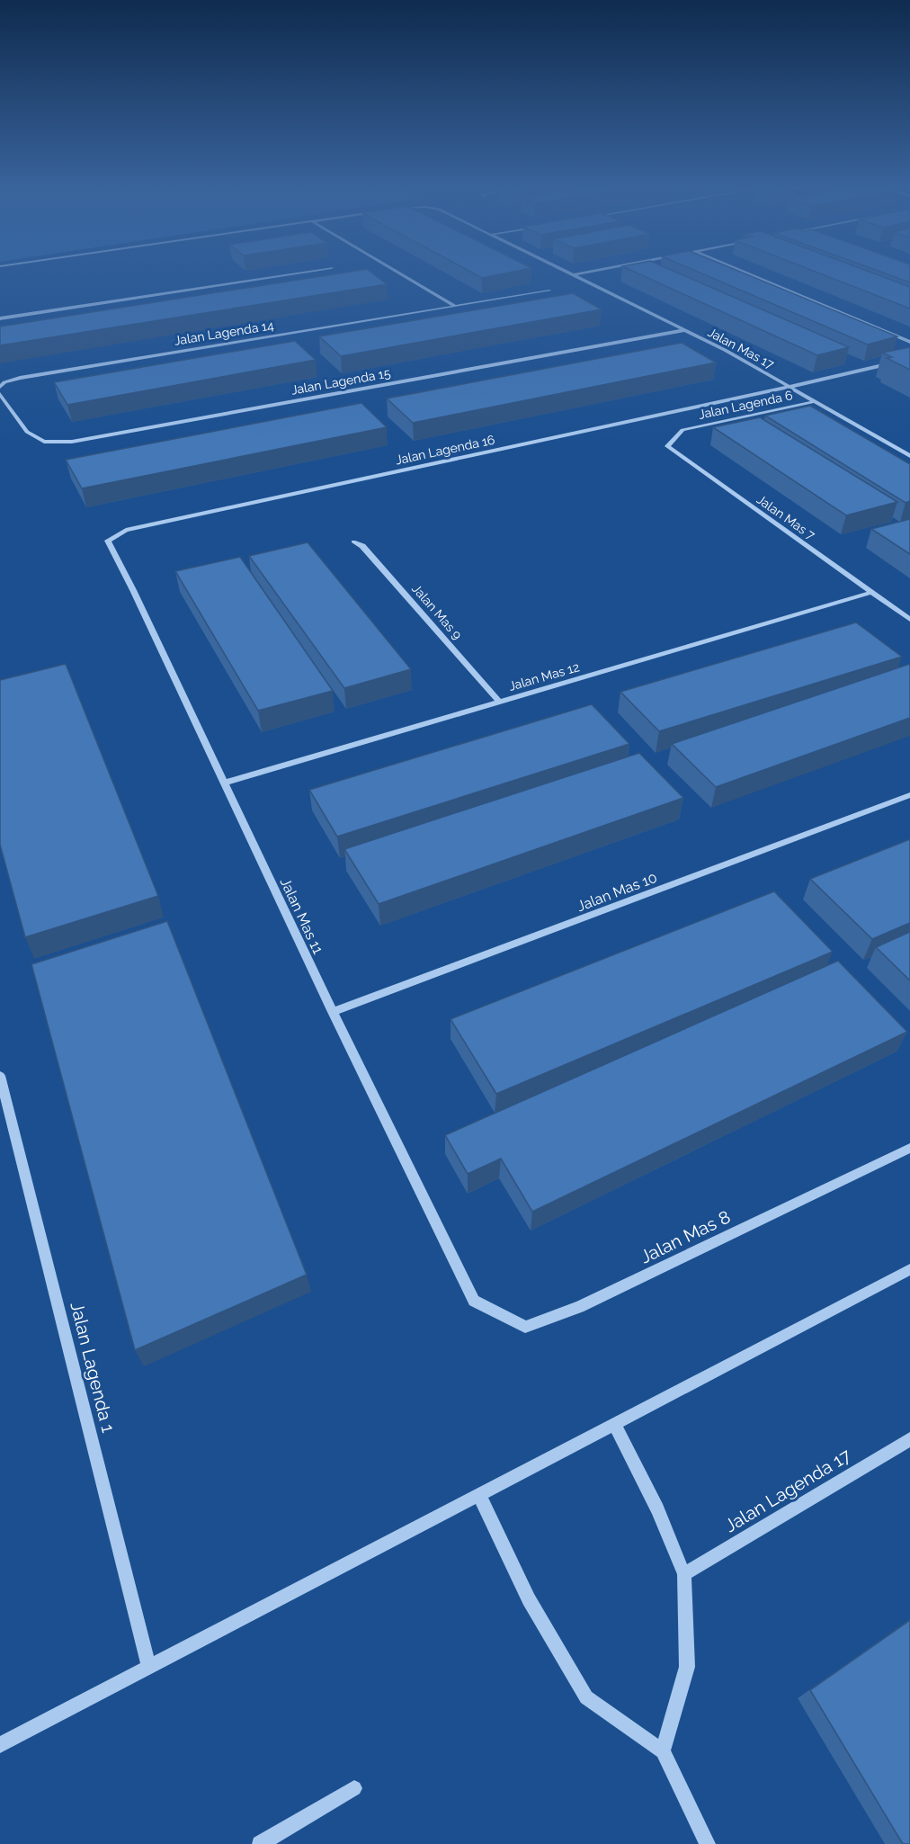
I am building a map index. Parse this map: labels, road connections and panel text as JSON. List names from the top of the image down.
{
  "streets": {
    "street": [
      "Jalan Lagenda 14",
      "Jalan Mas 17",
      "Jalan Lagenda 15",
      "Jalan Lagenda 6",
      "Jalan Lagenda 16",
      "Jalan Mas 7",
      "Jalan Mas 9",
      "Jalan Mas 12",
      "Jalan Mas 10",
      "Jalan Mas 11",
      "Jalan Mas 8",
      "Jalan Lagenda 1",
      "Jalan Lagenda 17"
    ]
  },
  "crossings": [
    ["Jalan Mas 17", "Jalan Lagenda 15"],
    ["Jalan Mas 17", "Jalan Lagenda 6"],
    ["Jalan Mas 17", "Jalan Lagenda 16"],
    ["Jalan Lagenda 6", "Jalan Mas 7"],
    ["Jalan Lagenda 16", "Jalan Mas 11"],
    ["Jalan Mas 7", "Jalan Mas 12"],
    ["Jalan Mas 9", "Jalan Mas 12"],
    ["Jalan Mas 12", "Jalan Mas 11"],
    ["Jalan Mas 10", "Jalan Mas 11"],
    ["Jalan Mas 11", "Jalan Mas 8"]
  ]
}
